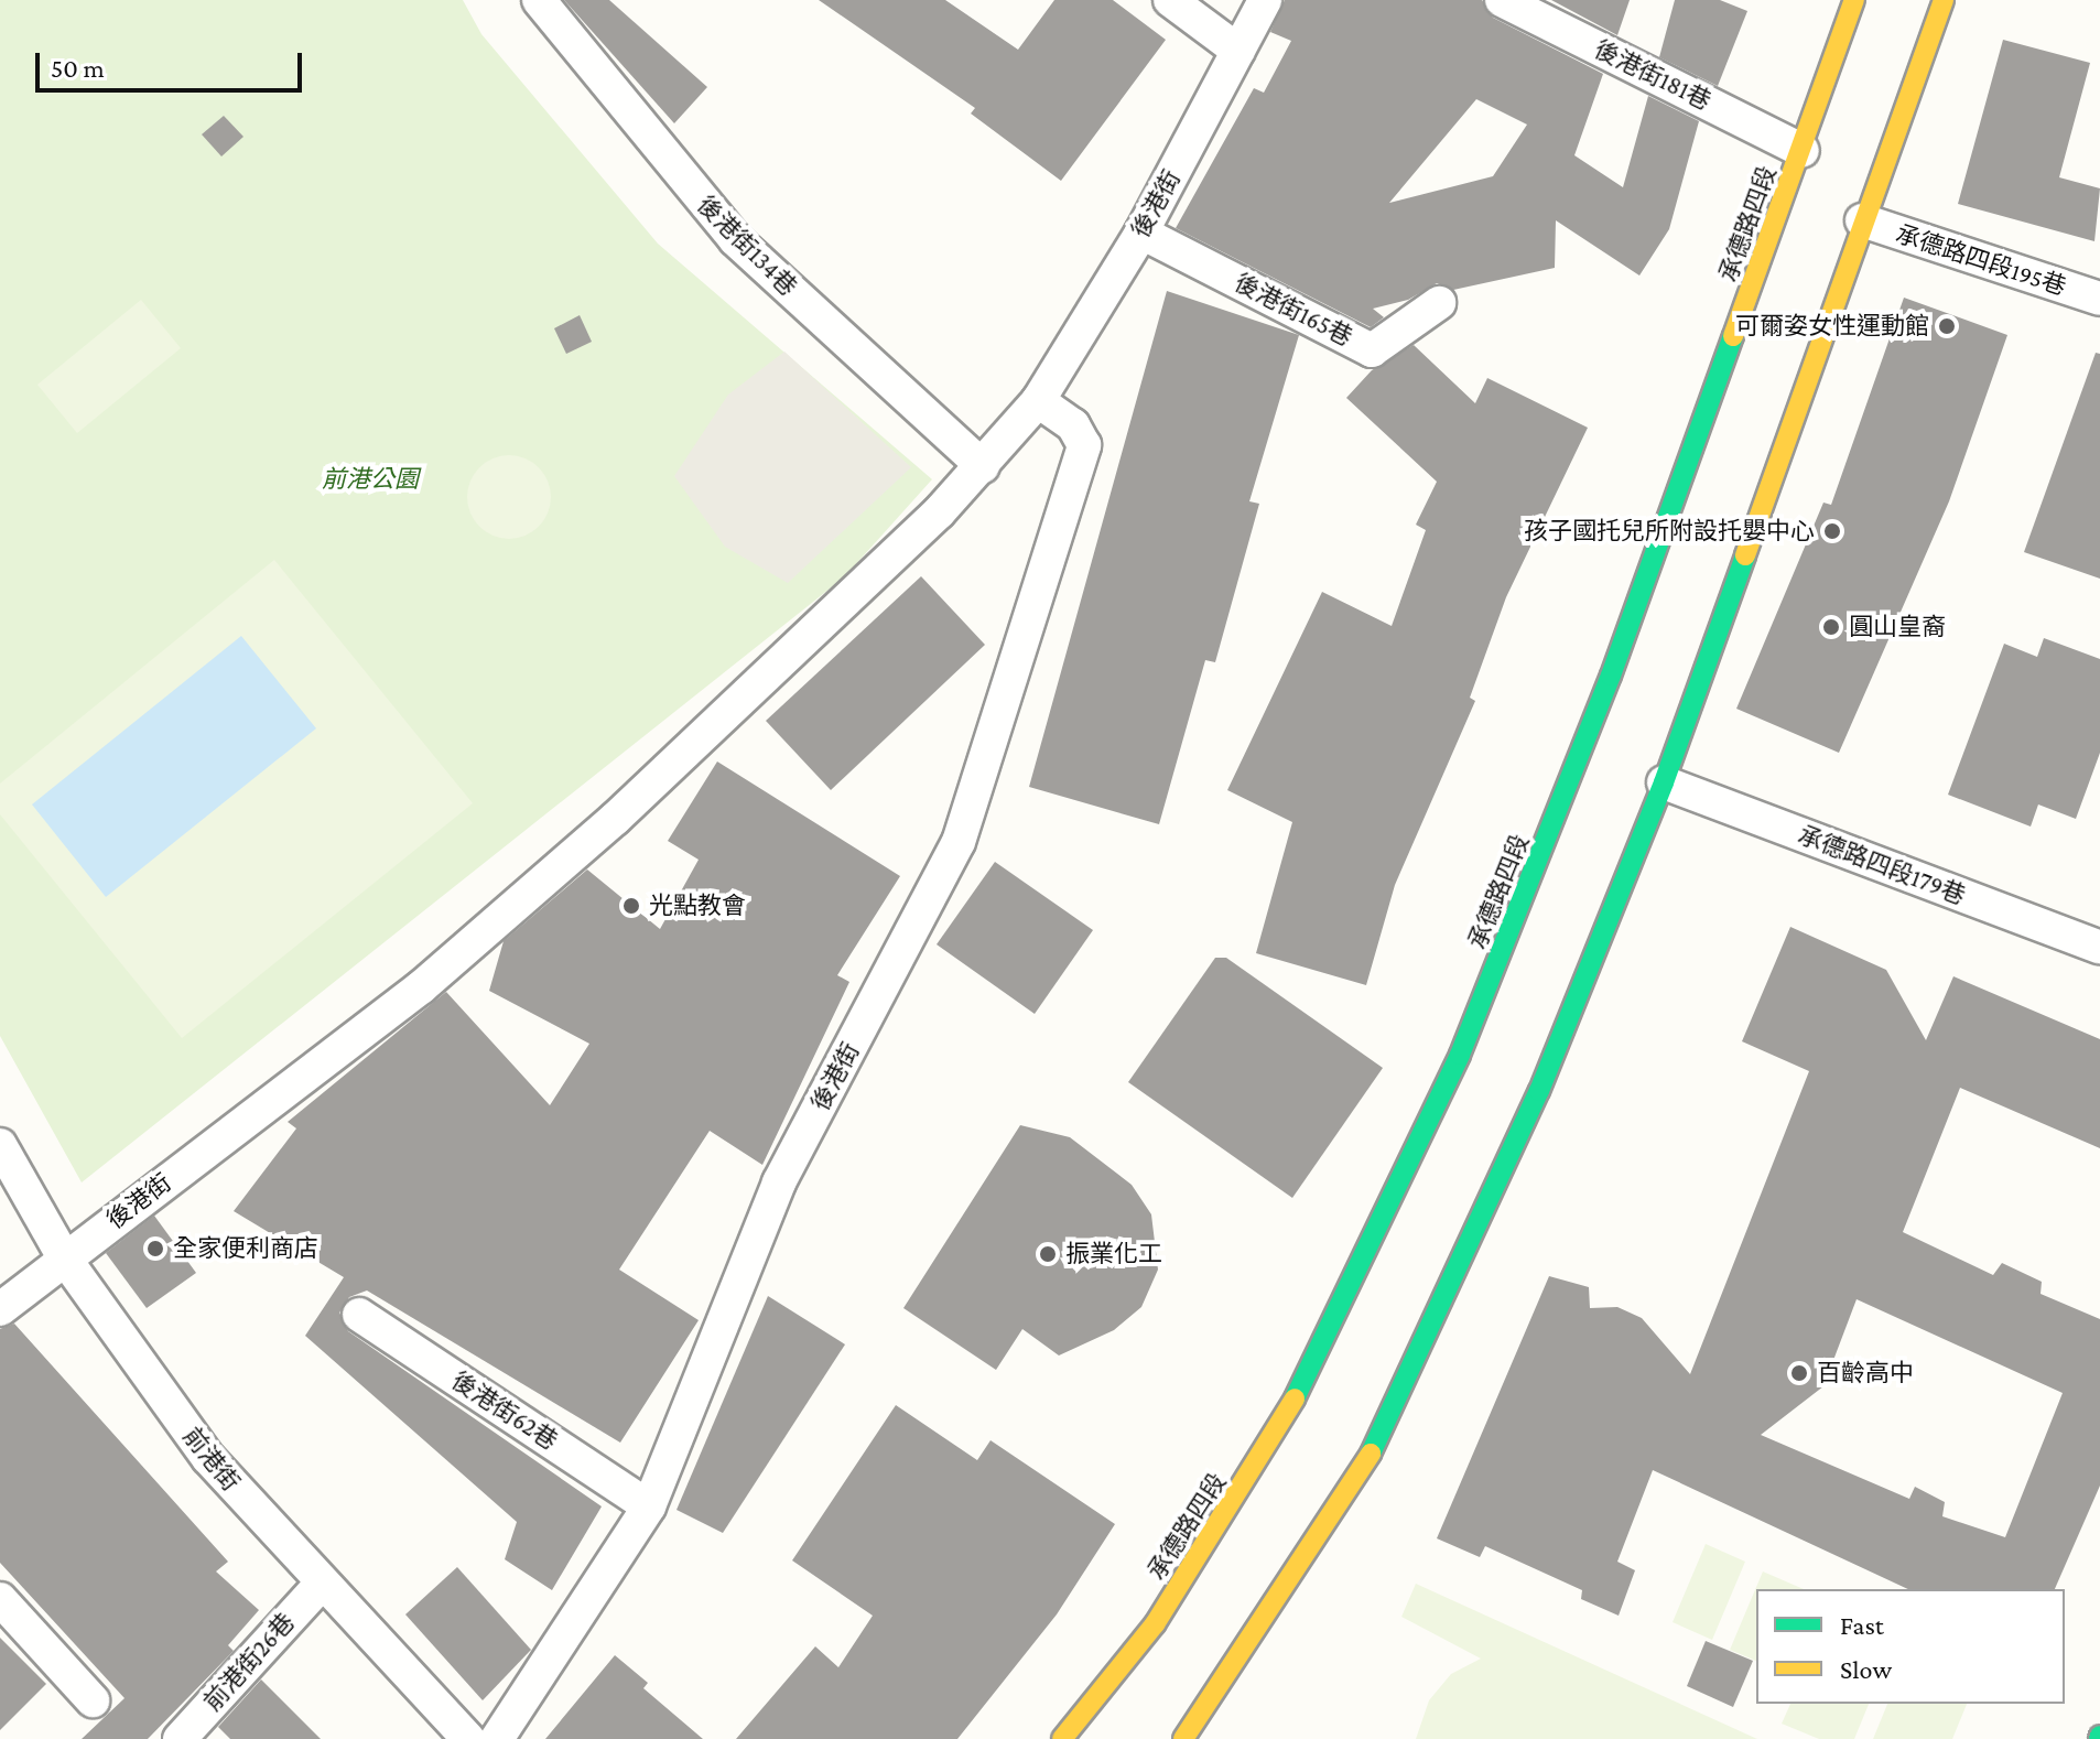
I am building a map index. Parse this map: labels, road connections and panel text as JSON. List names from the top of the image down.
{
  "streets": {
    "main road": ["承德路四段"],
    "street": [
      "後港街181巷",
      "後港街",
      "後港街134巷",
      "承德路四段195巷",
      "後港街165巷",
      "承德路四段179巷",
      "後港街62巷",
      "前港街",
      "前港街26巷"
    ]
  },
  "crossings": [
    ["後港街181巷", "承德路四段"],
    ["後港街", "後港街134巷"],
    ["後港街", "後港街165巷"],
    ["後港街", "後港街62巷"],
    ["後港街", "前港街"],
    ["前港街", "前港街26巷"]
  ],
  "parks": ["前港公園"],
  "places": [
    "可爾姿女性運動館",
    "孩子國托兒所附設托嬰中心",
    "圓山皇裔",
    "光點教會",
    "全家便利商店",
    "振業化工",
    "百齡高中"
  ],
  "legend": ["Fast", "Slow"],
  "scale_bar": "50 m"
}
